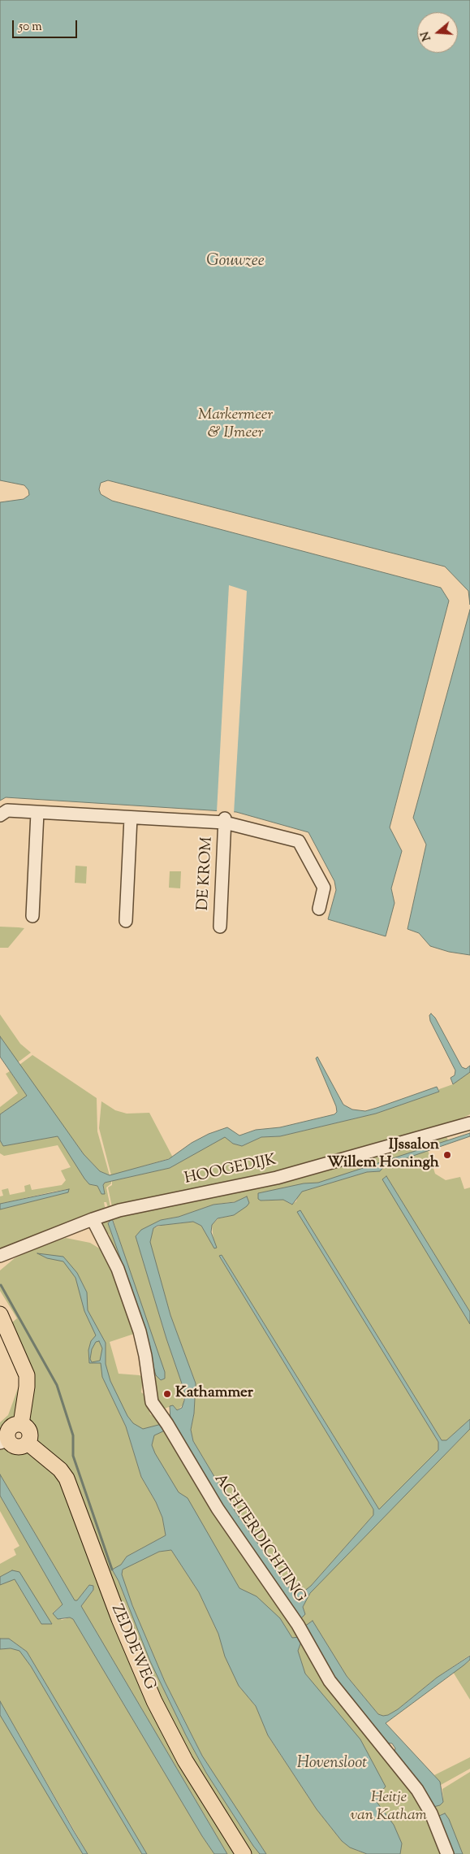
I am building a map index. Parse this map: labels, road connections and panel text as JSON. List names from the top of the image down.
{
  "streets": {
    "main road": ["ZEDDEWEG"],
    "street": ["DE KROM", "HOOGEDIJK", "ACHTERDICHTING"]
  },
  "crossings": [
    ["HOOGEDIJK", "ACHTERDICHTING"]
  ],
  "water": ["Gouwzee", "Hovensloot"],
  "parks": ["Markermeer & IJmeer", "Heitje van Katham"],
  "places": ["IJssalon Willem Honingh", "Kathammer"],
  "scale_bar": "50 m",
  "north": "left"
}
